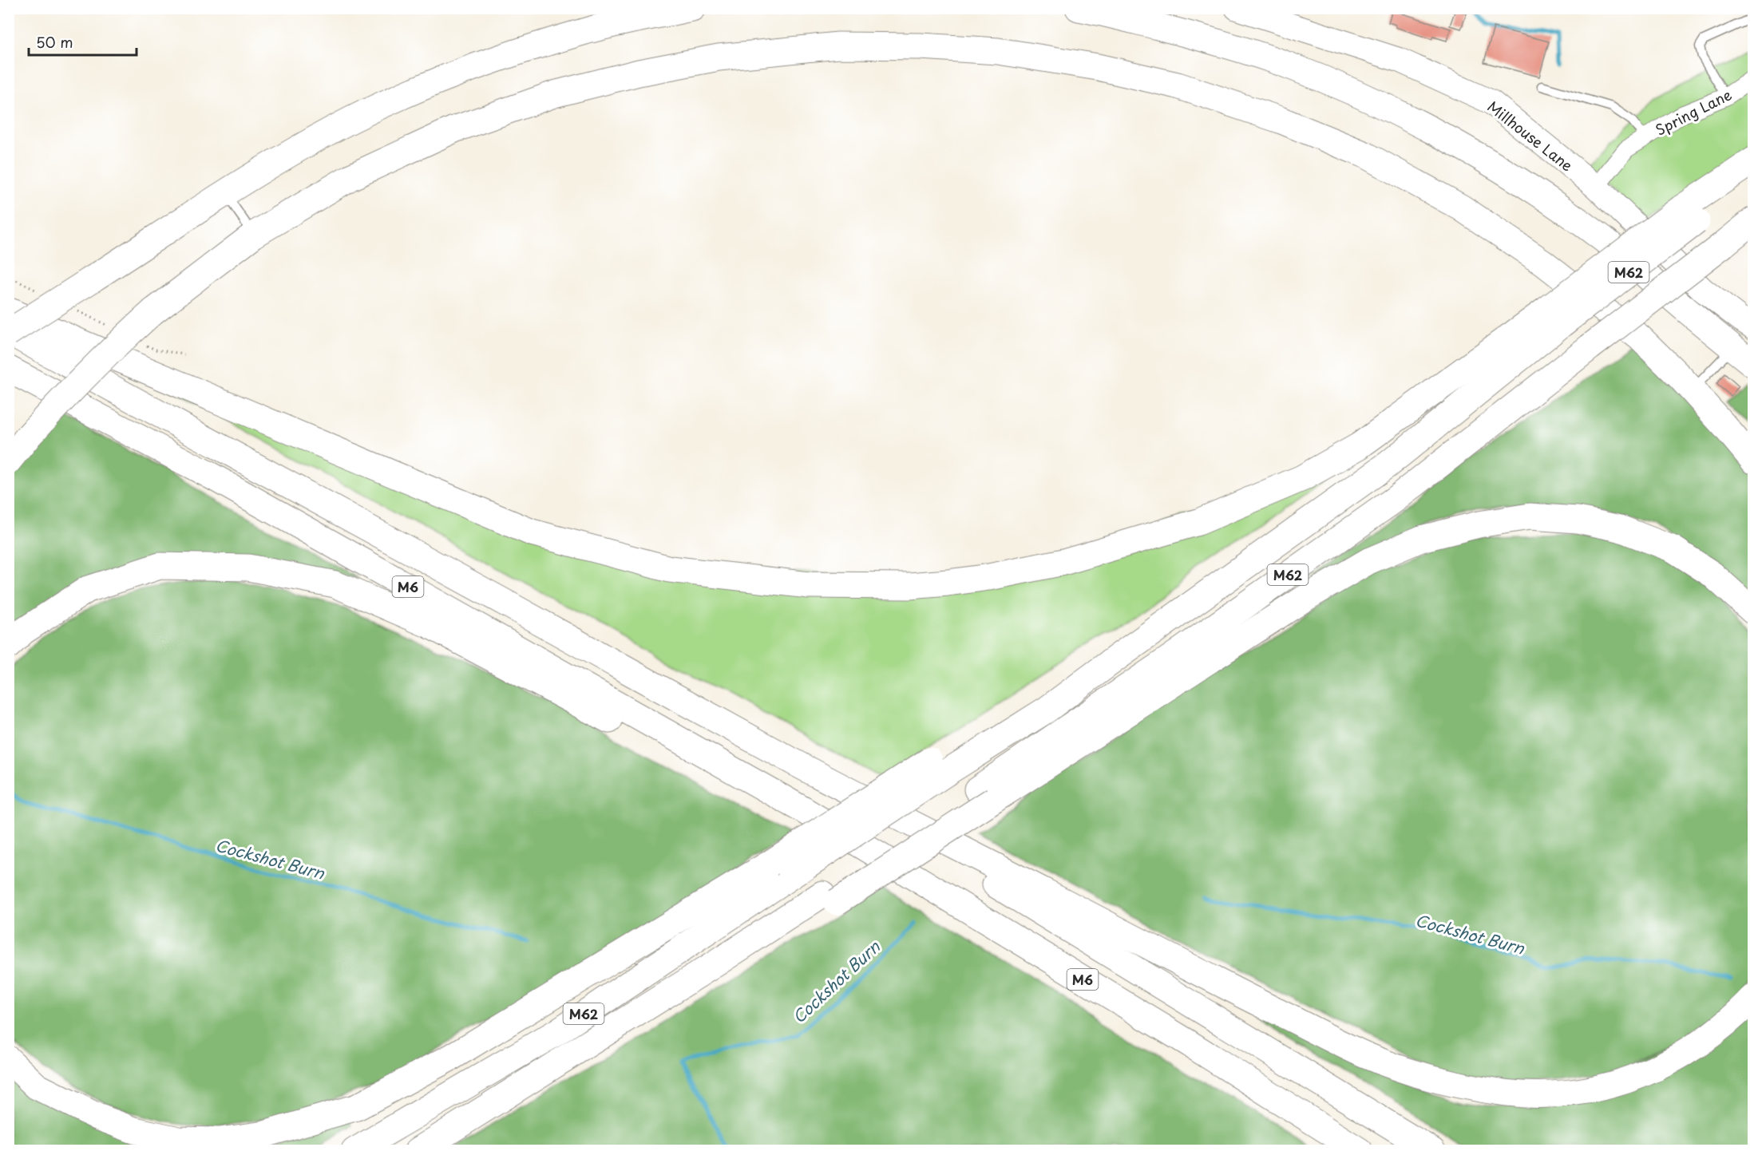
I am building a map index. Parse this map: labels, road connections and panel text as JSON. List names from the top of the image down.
{
  "streets": {
    "highway": ["M62", "M6"],
    "street": ["Spring Lane", "Millhouse Lane"]
  },
  "crossings": [
    ["Spring Lane", "Millhouse Lane"]
  ],
  "water": ["Cockshot Burn"],
  "scale_bar": "50 m"
}
